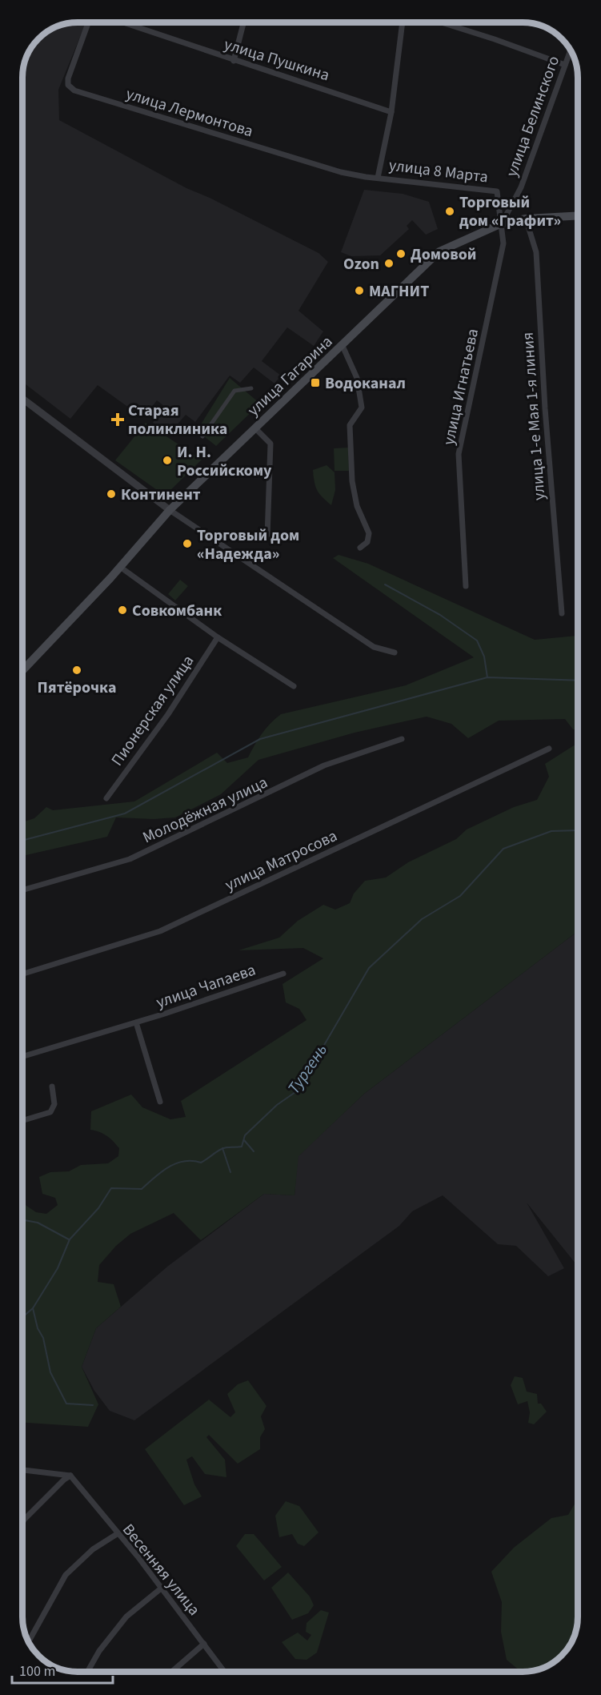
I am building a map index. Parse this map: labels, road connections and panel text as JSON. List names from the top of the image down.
{
  "streets": {
    "main road": ["улица Гагарина"],
    "street": [
      "улица Пушкина",
      "улица Лермонтова",
      "улица Белинского",
      "улица 8 Марта",
      "улица Игнатьева",
      "улица 1-е Мая 1-я линия",
      "Пионерская улица",
      "Молодёжная улица",
      "улица Матросова",
      "улица Чапаева",
      "Весенняя улица"
    ]
  },
  "crossings": [
    ["улица Лермонтова", "улица 8 Марта"],
    ["улица Белинского", "улица 8 Марта"],
    ["улица Белинского", "улица Гагарина"],
    ["улица Белинского", "улица Игнатьева"],
    ["улица 8 Марта", "улица Гагарина"],
    ["улица 8 Марта", "улица Игнатьева"],
    ["улица Гагарина", "улица Игнатьева"]
  ],
  "water": ["Тургень"],
  "places": {
    "other": [
      "Торговый дом «Графит»",
      "Домовой",
      "Ozon",
      "МАГНИТ",
      "И. Н. Российскому",
      "Континент",
      "Торговый дом «Надежда»",
      "Совкомбанк",
      "Пятёрочка"
    ],
    "transit": ["Водоканал"],
    "health": ["Старая поликлиника"]
  },
  "scale_bar": "100 m"
}
